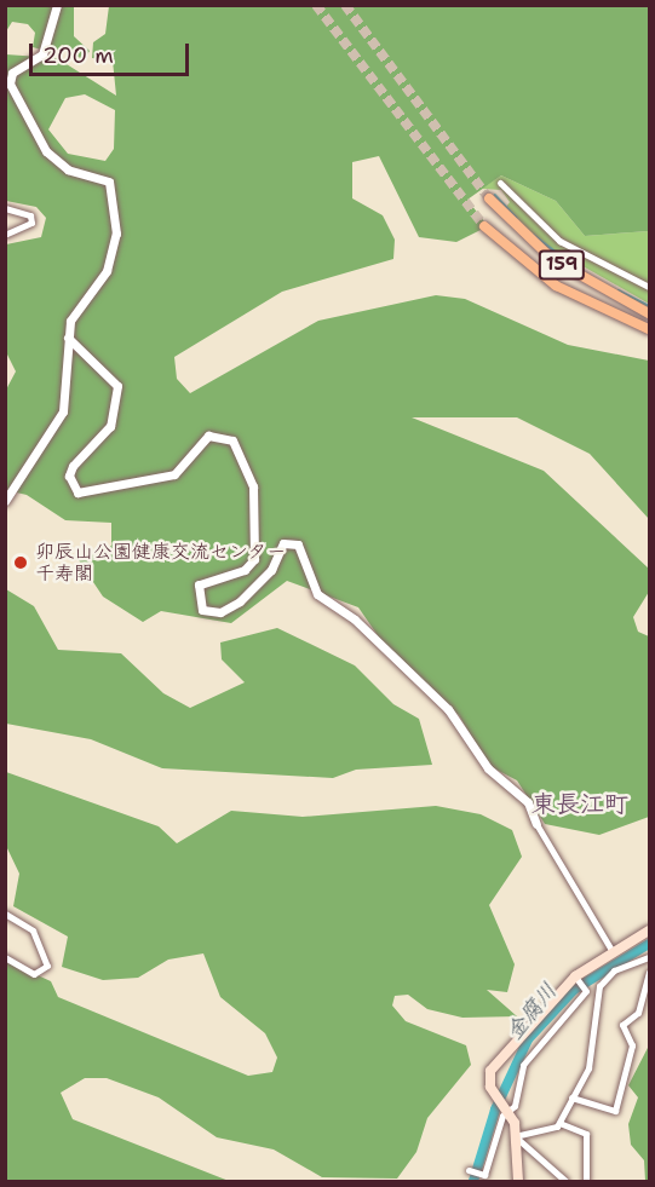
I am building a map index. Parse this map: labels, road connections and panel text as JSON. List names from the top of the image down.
{
  "streets": {
    "highway": ["159"]
  },
  "districts": ["東長江町"],
  "water": ["金腐川"],
  "places": ["卯辰山公園健康交流センター 千寿閣"],
  "scale_bar": "200 m"
}
